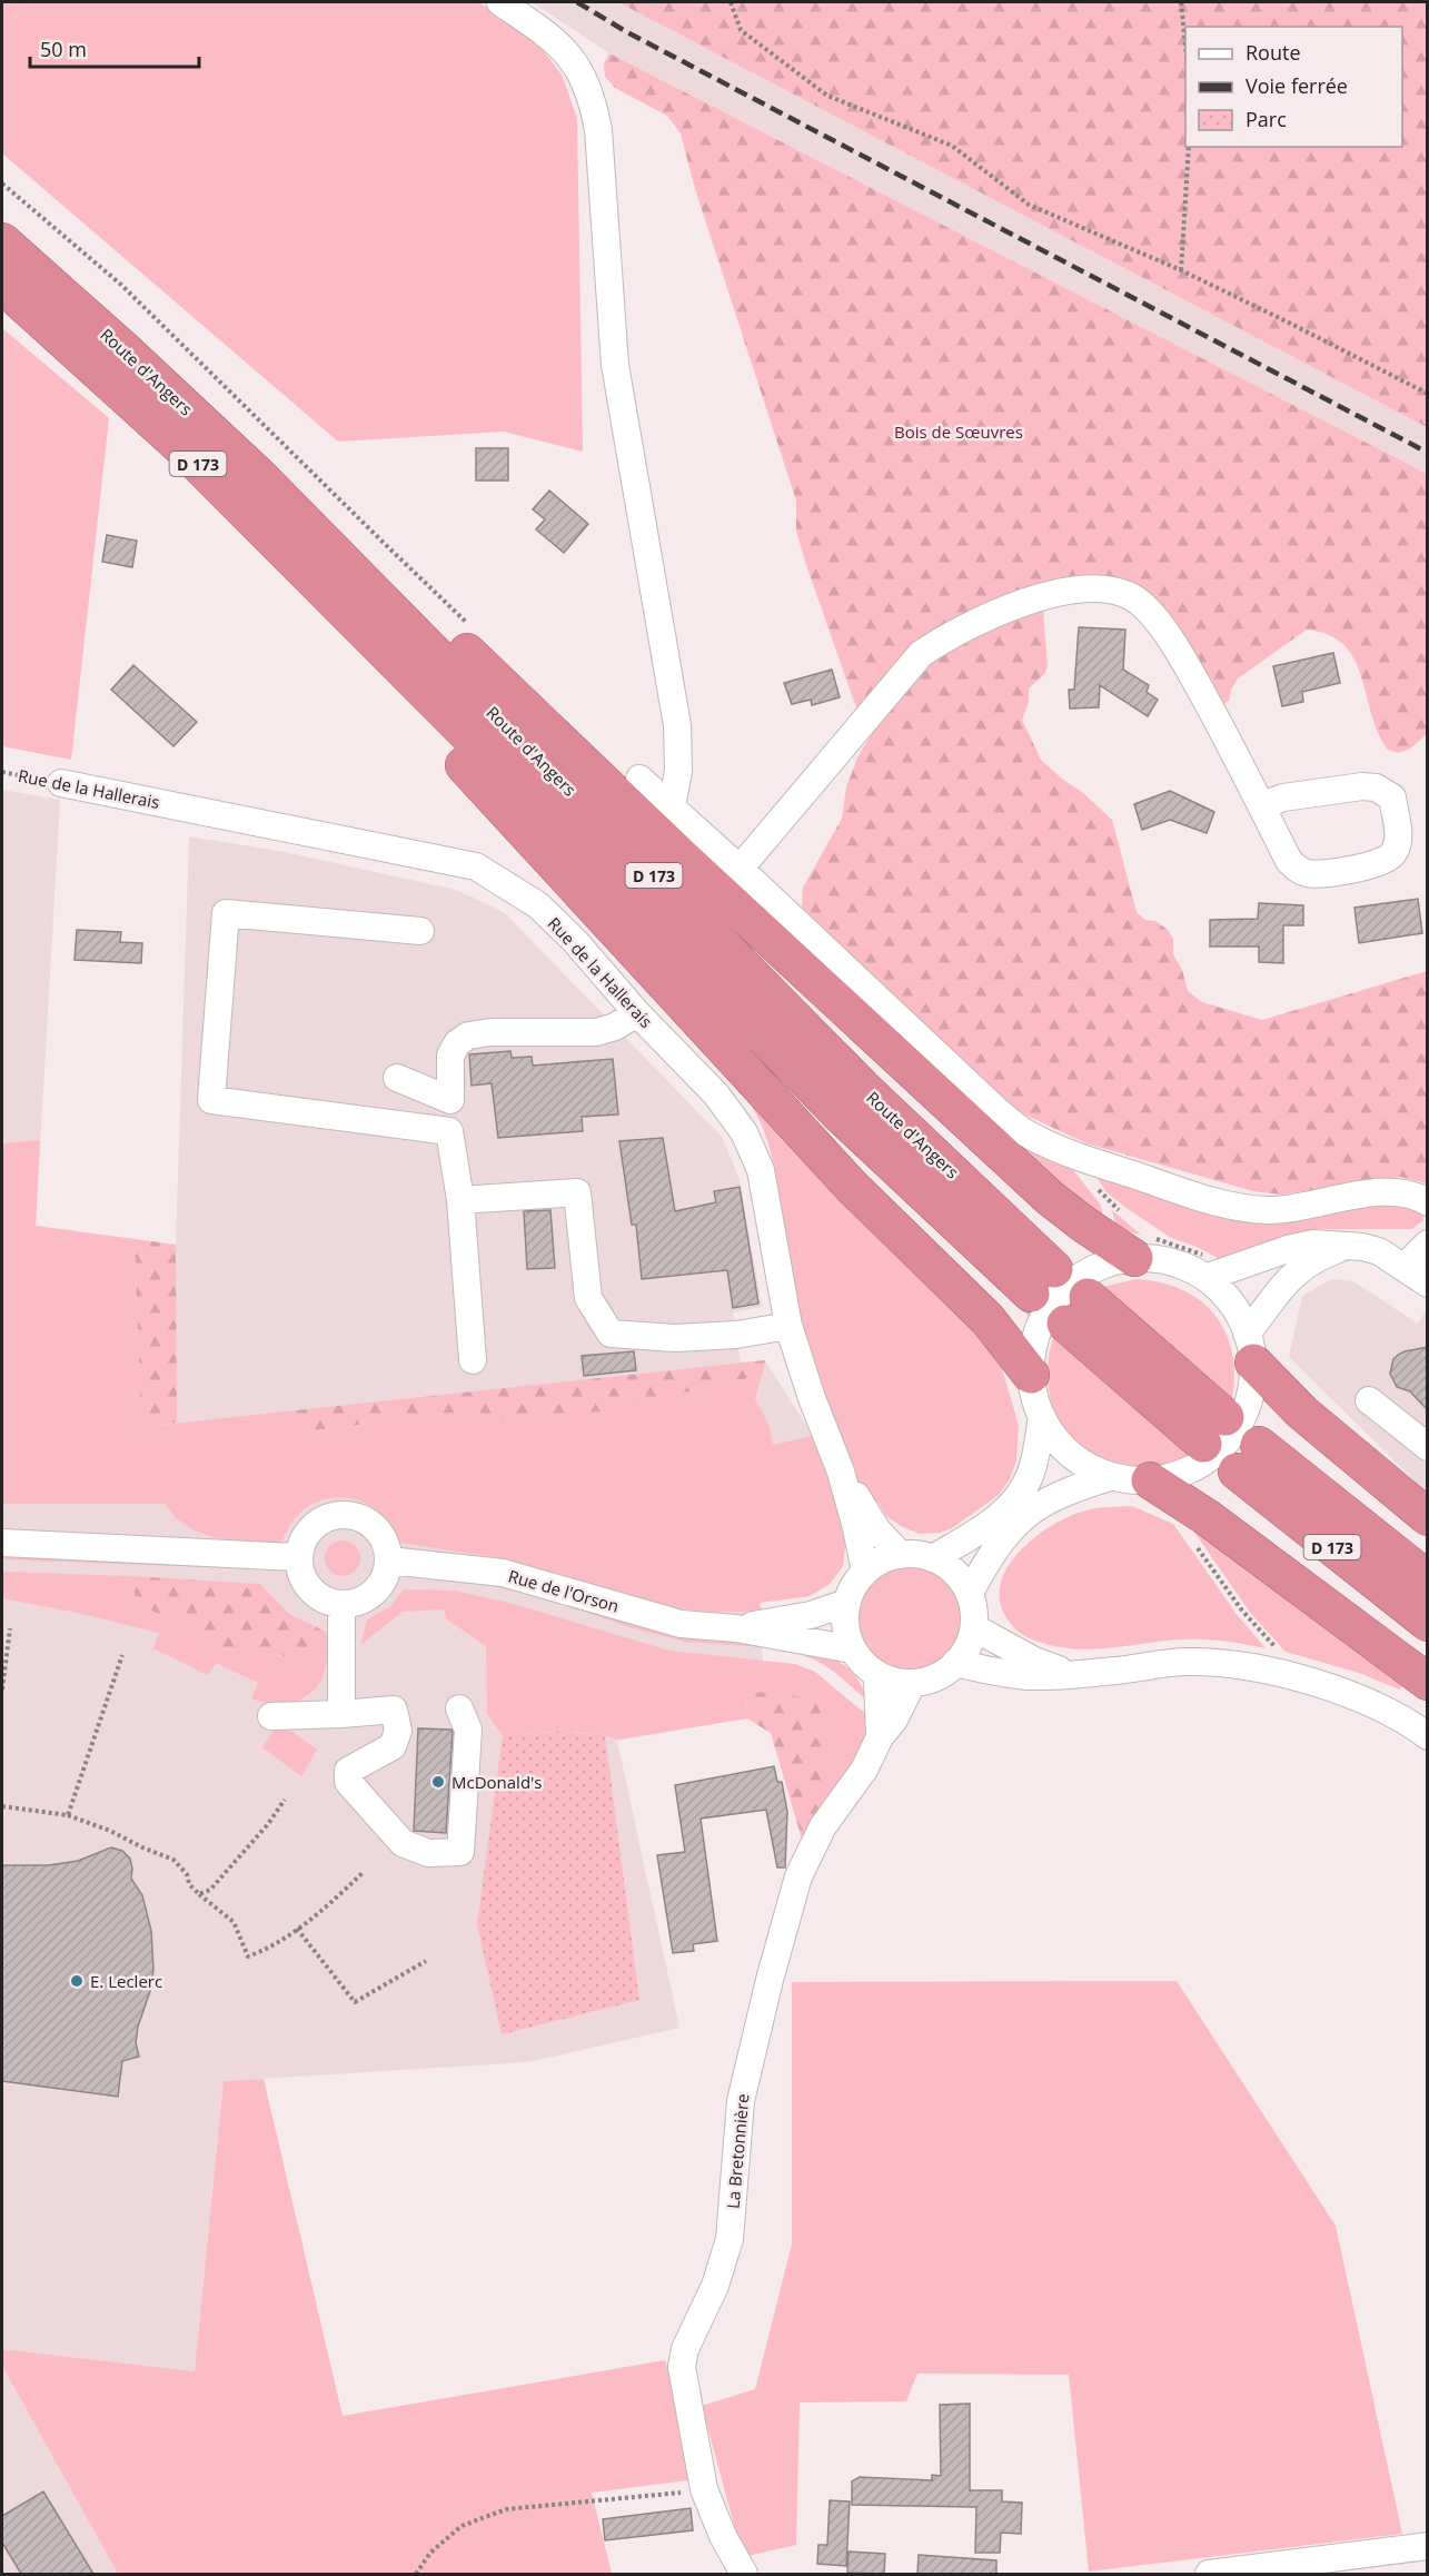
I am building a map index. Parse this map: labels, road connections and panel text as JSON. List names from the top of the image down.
{
  "streets": {
    "highway": ["Route d'Angers", "D 173"],
    "street": ["Rue de la Hallerais", "Rue de l'Orson", "La Bretonnière"]
  },
  "crossings": [
    ["Rue de la Hallerais", "Rue de l'Orson"],
    ["Rue de la Hallerais", "La Bretonnière"],
    ["Rue de l'Orson", "La Bretonnière"]
  ],
  "parks": ["Bois de Sœuvres"],
  "places": ["McDonald's", "E. Leclerc"],
  "legend": ["Route", "Voie ferrée", "Parc"],
  "scale_bar": "50 m"
}
